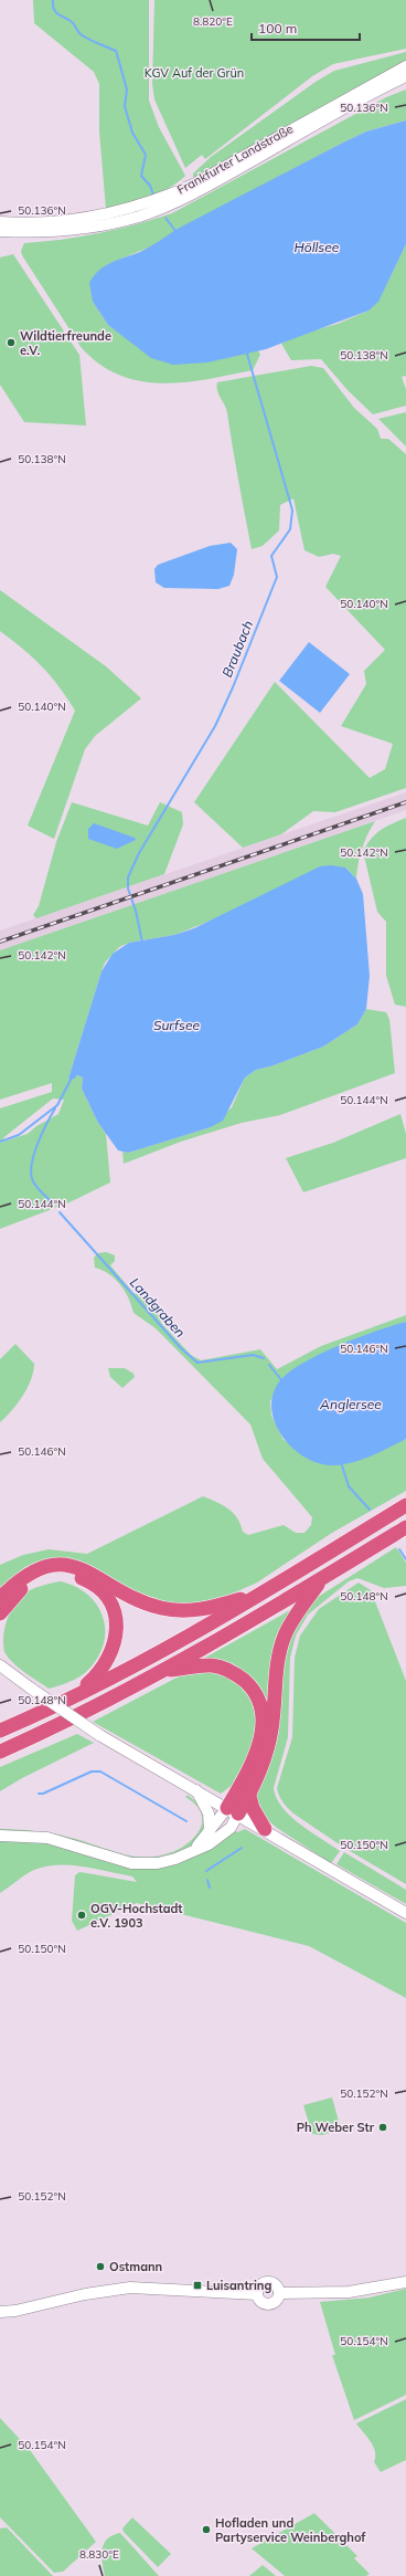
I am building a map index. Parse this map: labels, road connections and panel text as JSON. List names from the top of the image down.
{
  "streets": {
    "main road": ["Frankfurter Landstraße"]
  },
  "water": [
    "Höllsee",
    "Braubach",
    "Surfsee",
    "Landgraben",
    "Anglersee"
  ],
  "parks": ["KGV Auf der Grün"],
  "places": {
    "other": [
      "Wildtierfreunde e.V.",
      "OGV-Hochstadt e.V. 1903",
      "Ph Weber Str",
      "Ostmann",
      "Hofladen und Partyservice Weinberghof"
    ],
    "transit": ["Luisantring"]
  },
  "scale_bar": "100 m",
  "coordinates": [
    "8.820°E",
    "50.136°N",
    "50.138°N",
    "50.140°N",
    "50.142°N",
    "50.144°N",
    "50.146°N",
    "50.148°N",
    "50.150°N",
    "50.152°N",
    "50.154°N",
    "8.830°E"
  ]
}
